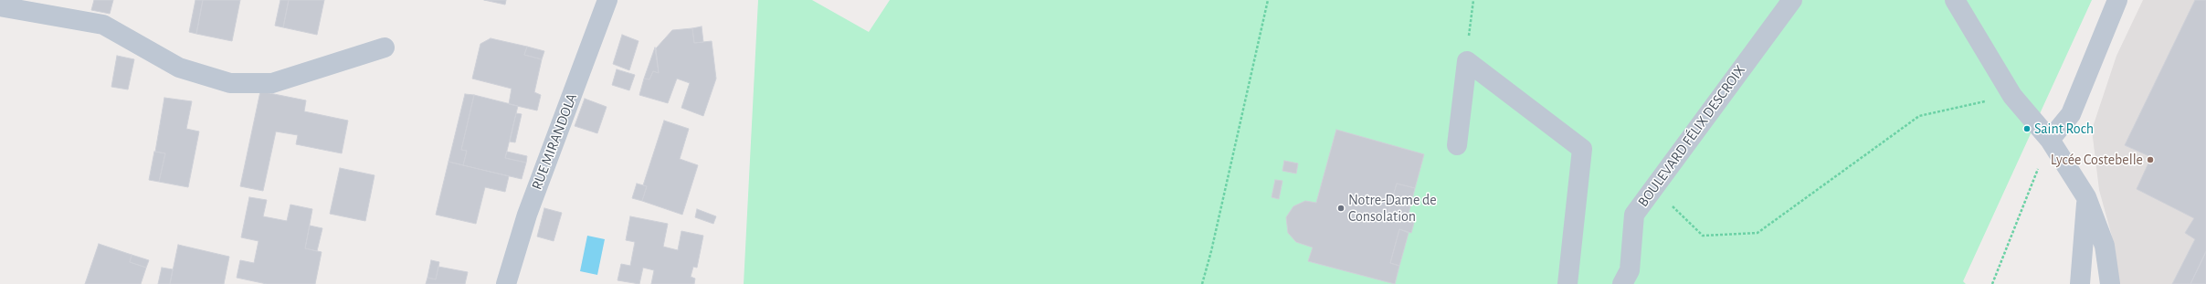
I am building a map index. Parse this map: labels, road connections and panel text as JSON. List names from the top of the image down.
{
  "streets": {
    "street": ["BOULEVARD FÉLIX DESCROIX", "RUE MIRANDOLA"]
  },
  "places": ["Saint Roch", "Lycée Costebelle", "Notre-Dame de Consolation"]
}
